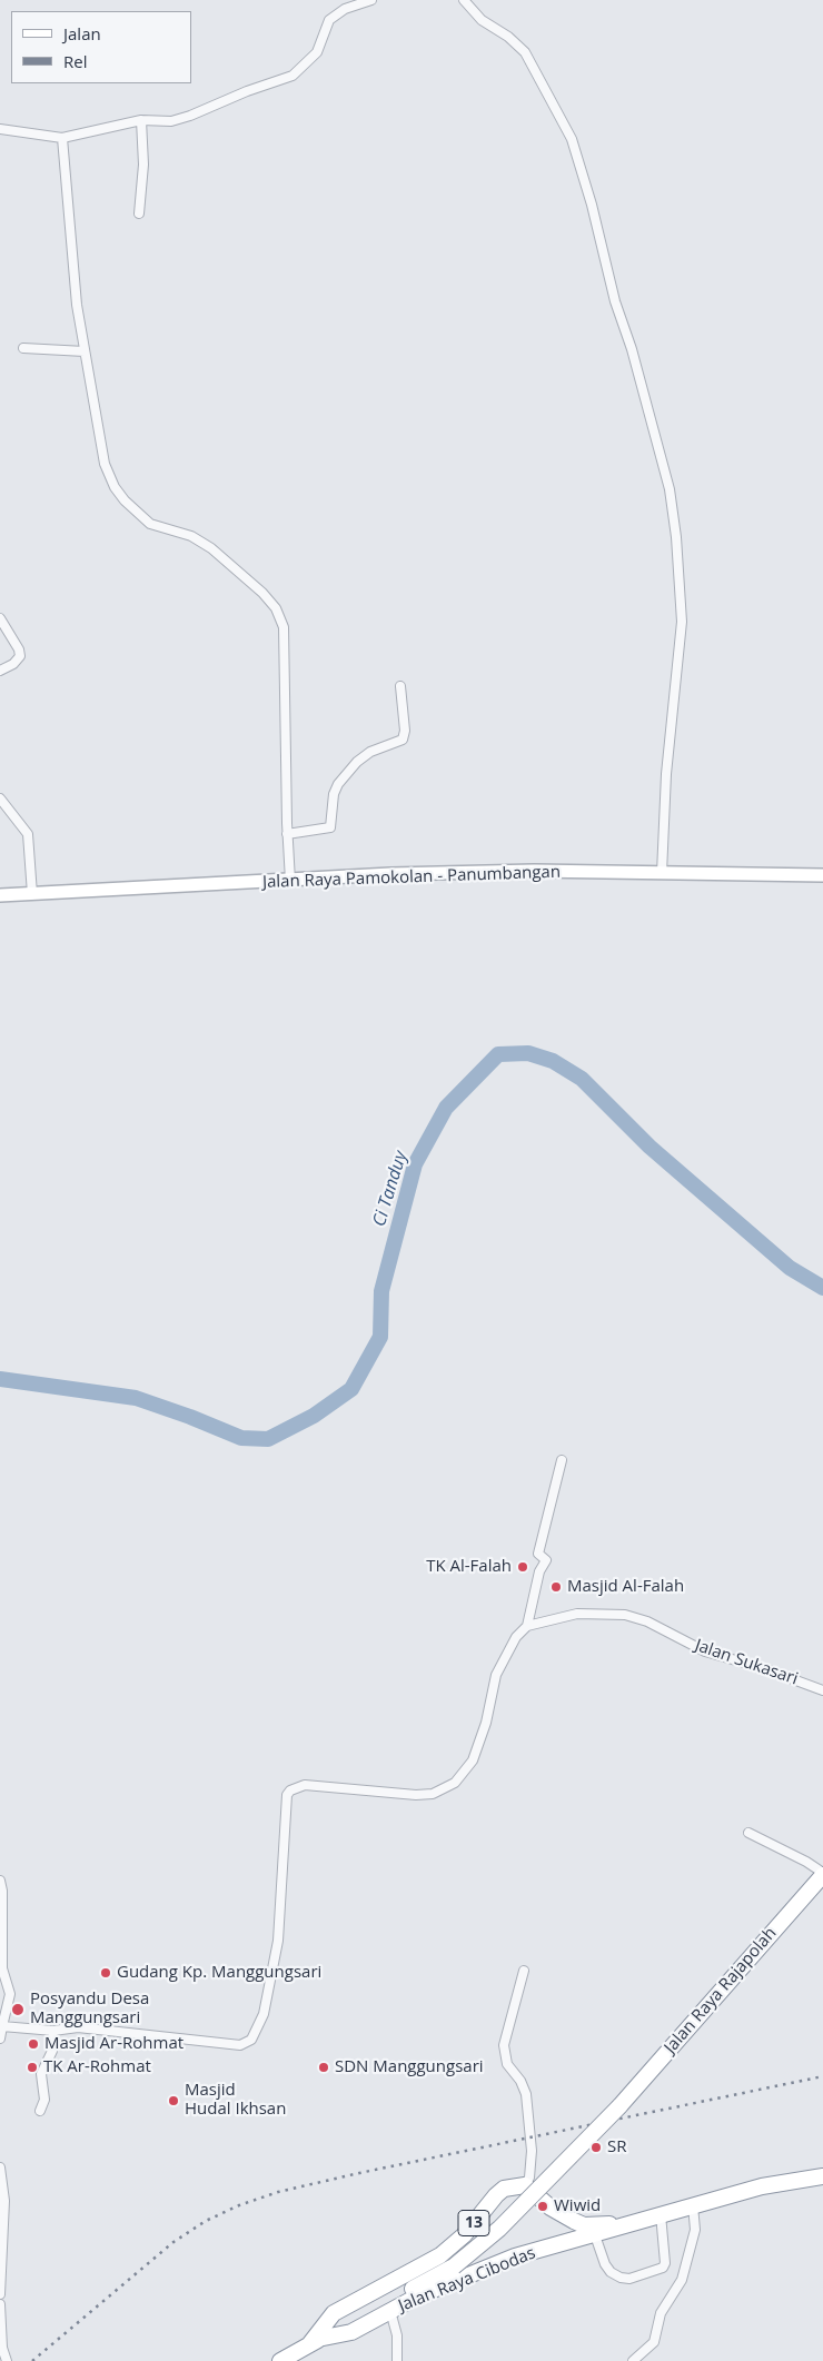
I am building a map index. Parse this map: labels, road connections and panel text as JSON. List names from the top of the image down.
{
  "streets": {
    "highway": ["Jalan Raya Rajapolah", "13", "Jalan Raya Cibodas"],
    "main road": ["Jalan Raya Pamokolan - Panumbangan"],
    "street": ["Jalan Sukasari"]
  },
  "crossings": [
    ["Jalan Raya Rajapolah", "13"],
    ["Jalan Raya Rajapolah", "Jalan Raya Cibodas"],
    ["13", "Jalan Raya Cibodas"]
  ],
  "water": ["Ci Tanduy"],
  "places": [
    "TK Al-Falah",
    "Masjid Al-Falah",
    "Gudang Kp. Manggungsari",
    "Posyandu Desa Manggungsari",
    "Masjid Ar-Rohmat",
    "TK Ar-Rohmat",
    "SDN Manggungsari",
    "Masjid Hudal Ikhsan",
    "SR",
    "Wiwid"
  ],
  "legend": ["Jalan", "Rel"]
}
